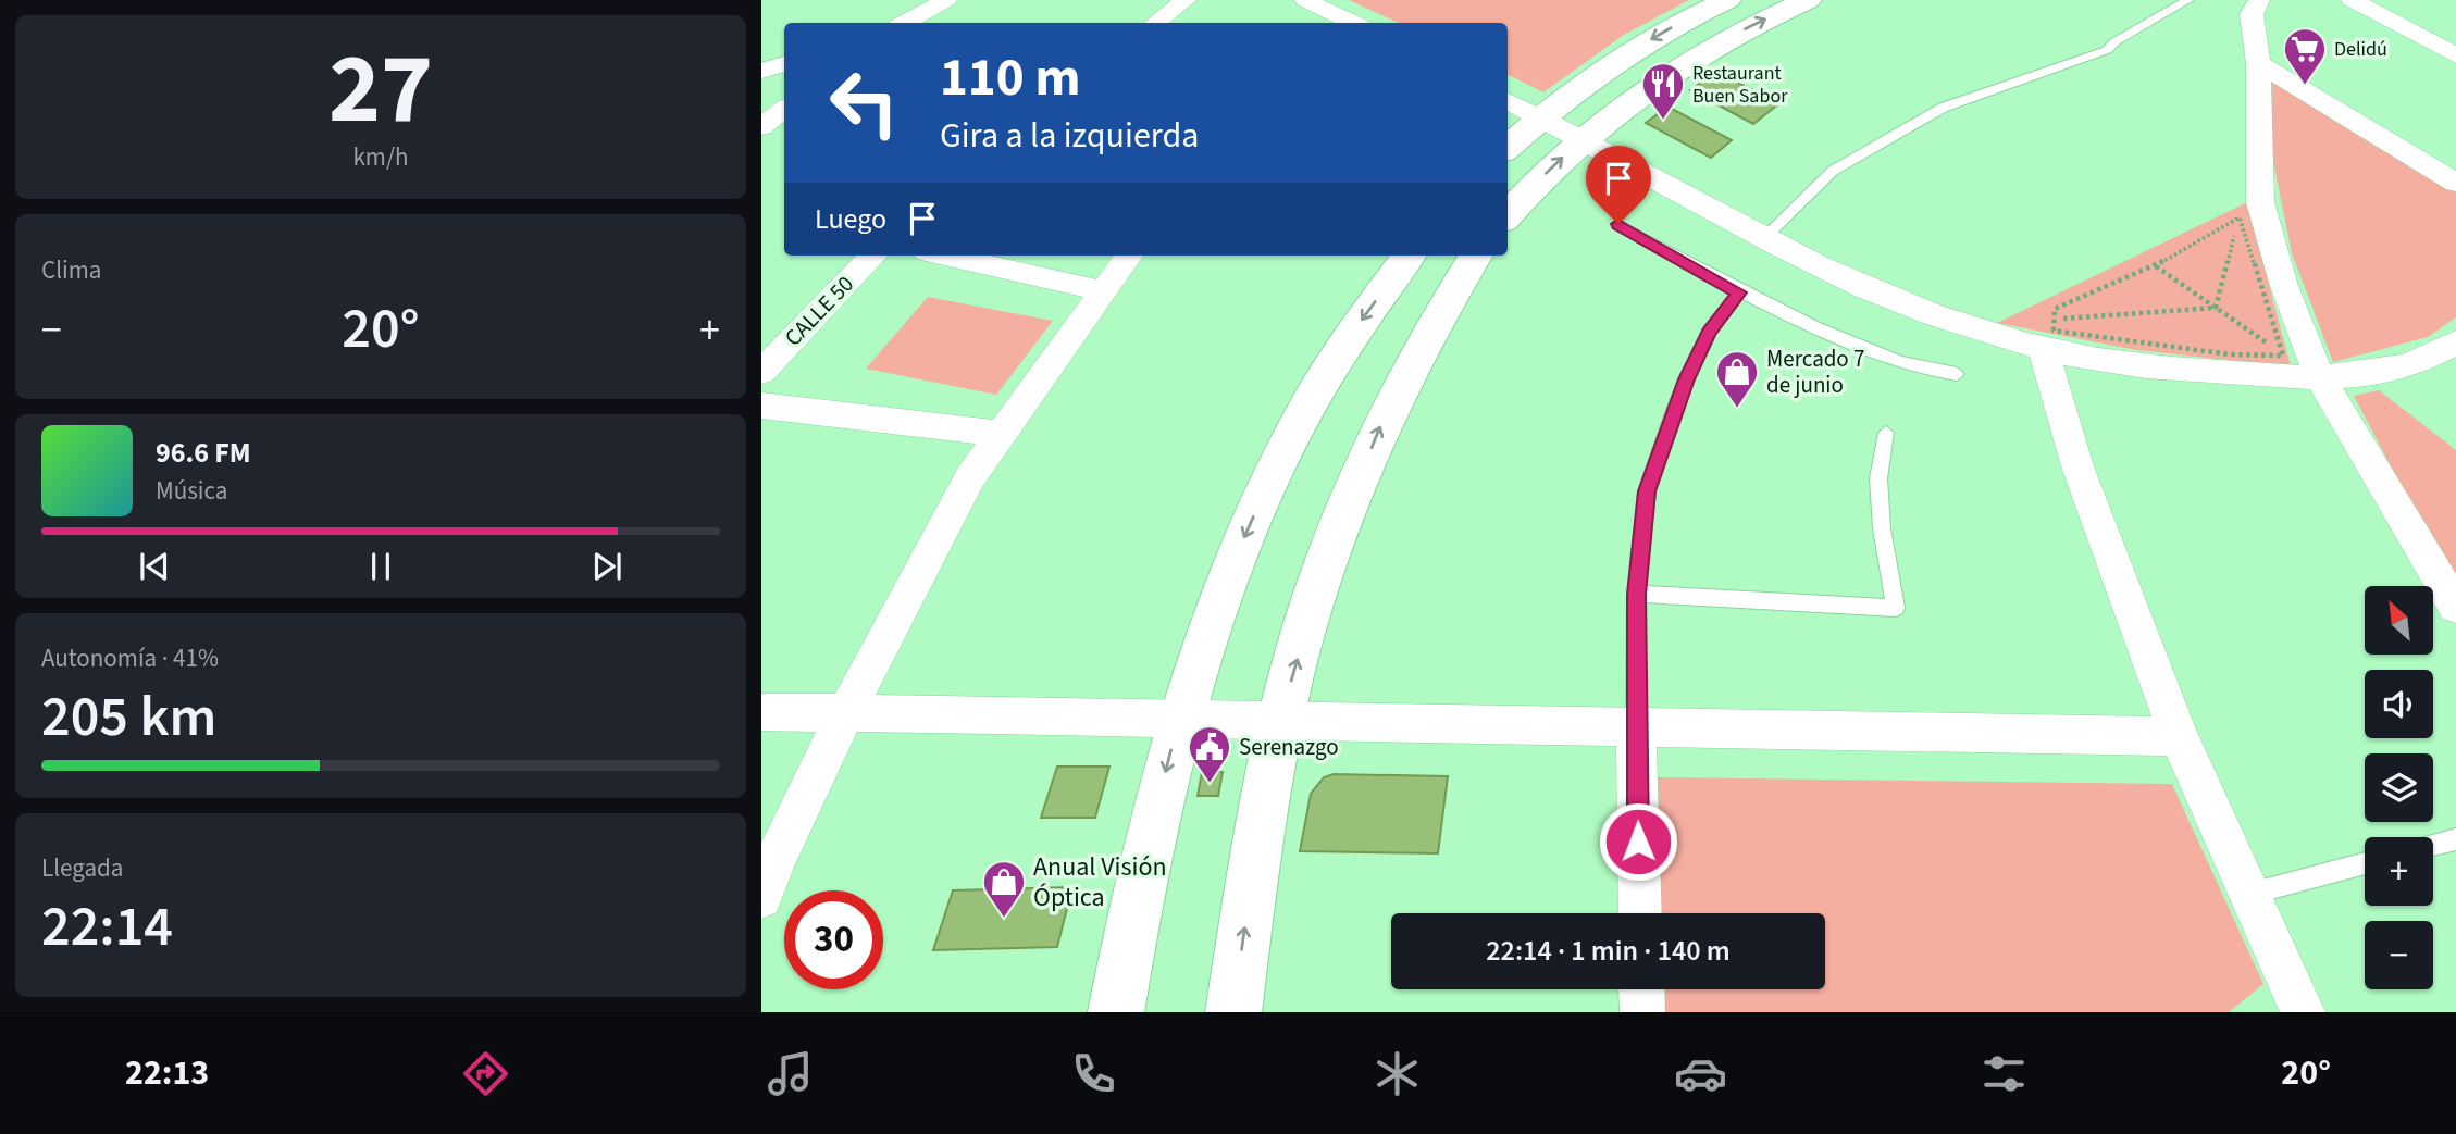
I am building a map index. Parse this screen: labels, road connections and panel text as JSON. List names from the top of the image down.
{
  "streets": {
    "street": ["CALLE 50"]
  },
  "places": {
    "supermarket": ["Delidú"],
    "restaurant": ["Restaurant Buen Sabor"],
    "shop": ["Mercado 7 de junio", "Anual Visión Óptica"],
    "public building": ["Serenazgo"]
  },
  "north": "top left",
  "page": {
    "tile": [
      ["27", "km/h"],
      "Clima",
      ["Autonomía · 41%", "205 km"],
      ["Llegada", "22:14"]
    ],
    "turn": ["110 m", "Gira a la izquierda"],
    "then": "Luego",
    "heat": ["−", "20°", "+"],
    "song": ["96.6 FM", "Música"],
    "map_buttons": ["+", "−"],
    "limit": "30",
    "trip": "22:14 · 1 min · 140 m",
    "tabs": ["22:13", "20°"]
  }
}
